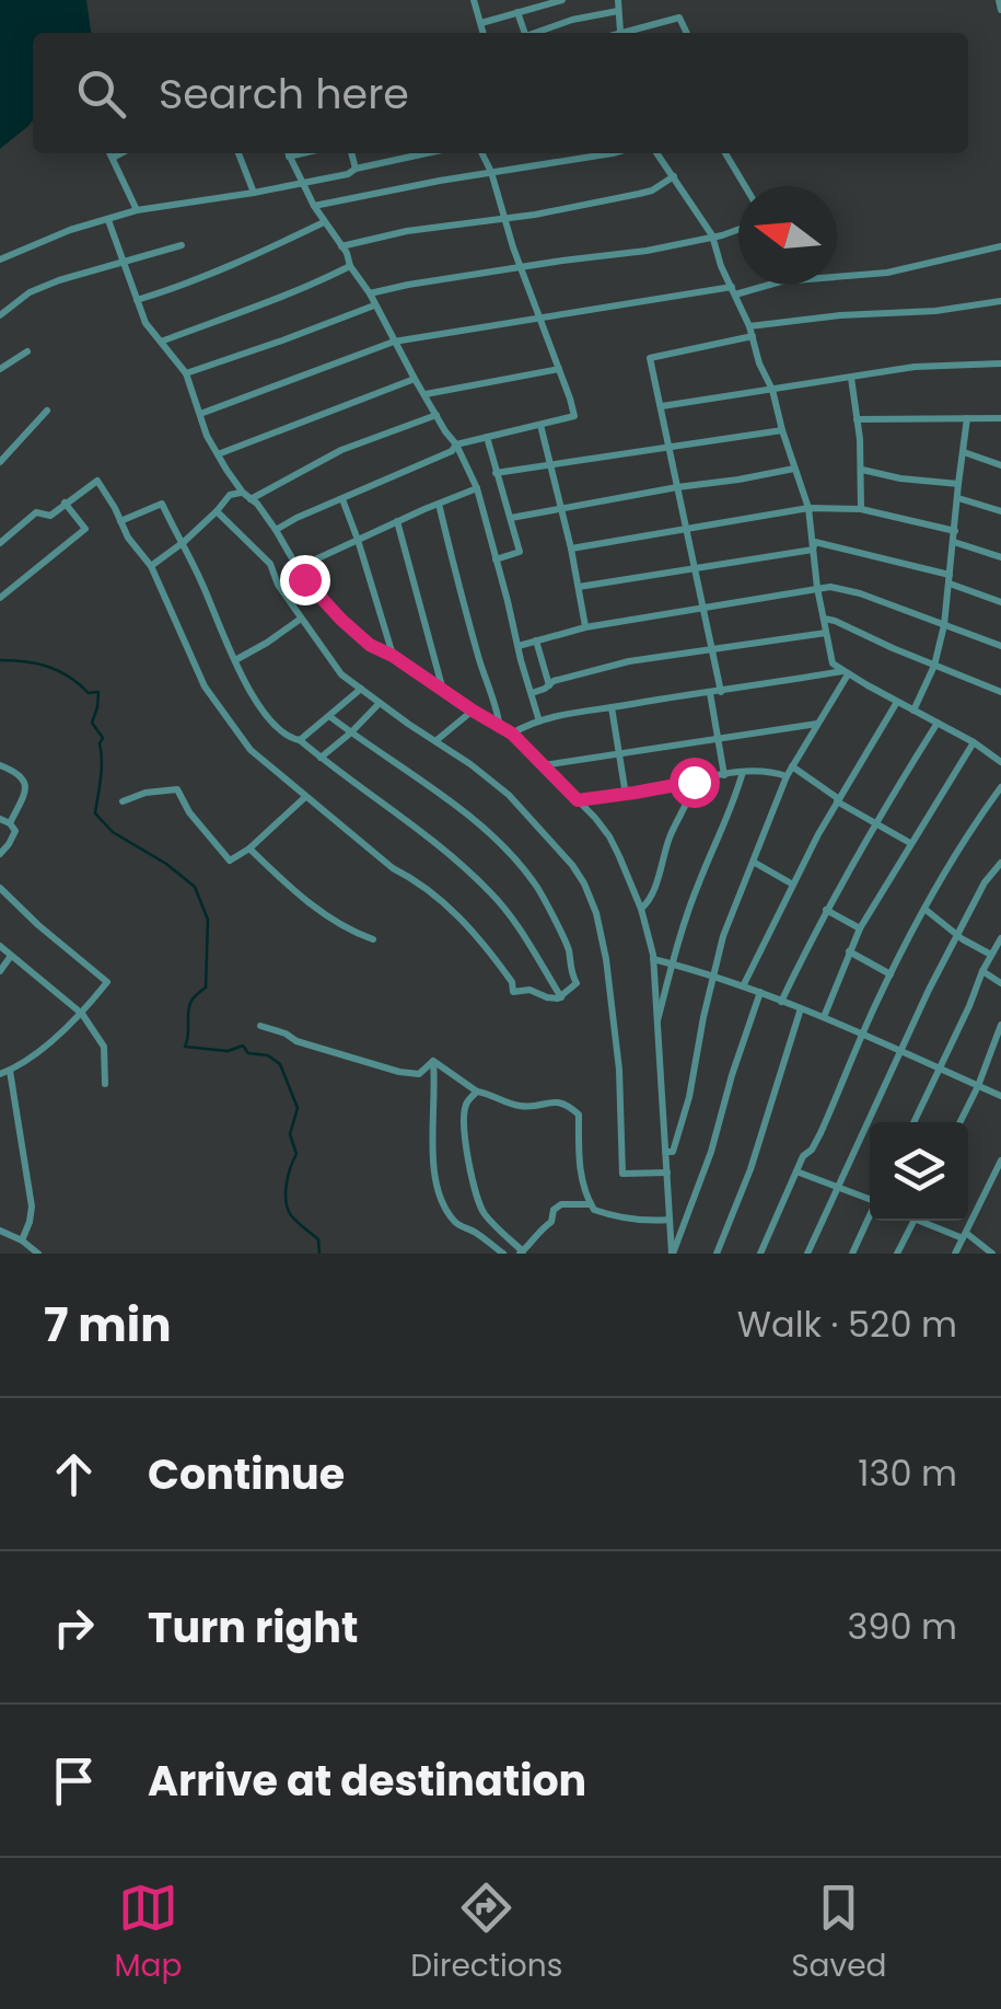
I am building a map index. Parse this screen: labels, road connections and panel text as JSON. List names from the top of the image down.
{
  "north": "left",
  "page": {
    "search": "Search here",
    "heading": ["7 min", "Walk · 520 m"],
    "list": [
      ["Continue", "130 m"],
      ["Turn right", "390 m"],
      "Arrive at destination"
    ],
    "nav": ["Map", "Directions", "Saved"]
  }
}
